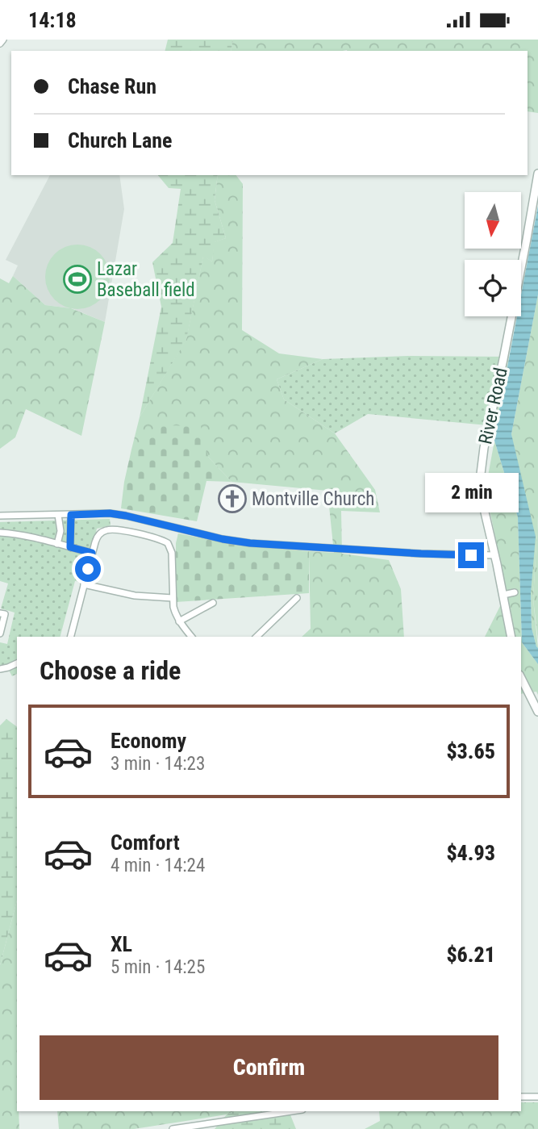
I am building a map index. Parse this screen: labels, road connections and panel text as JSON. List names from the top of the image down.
{
  "streets": {
    "street": ["River Road"]
  },
  "places": {
    "sports": ["Lazar Baseball field"],
    "church": ["Montville Church"]
  },
  "north": "bottom",
  "page": {
    "status": "14:18",
    "banner": ["Chase Run", "Church Lane"],
    "bubble": "2 min",
    "heading": "Choose a ride",
    "list": [
      {
        "name": "Economy",
        "note": "3 min · 14:23",
        "value": "$3.65"
      },
      {
        "name": "Comfort",
        "note": "4 min · 14:24",
        "value": "$4.93"
      },
      {
        "name": "XL",
        "note": "5 min · 14:25",
        "value": "$6.21"
      }
    ],
    "buttons": "Confirm"
  }
}
